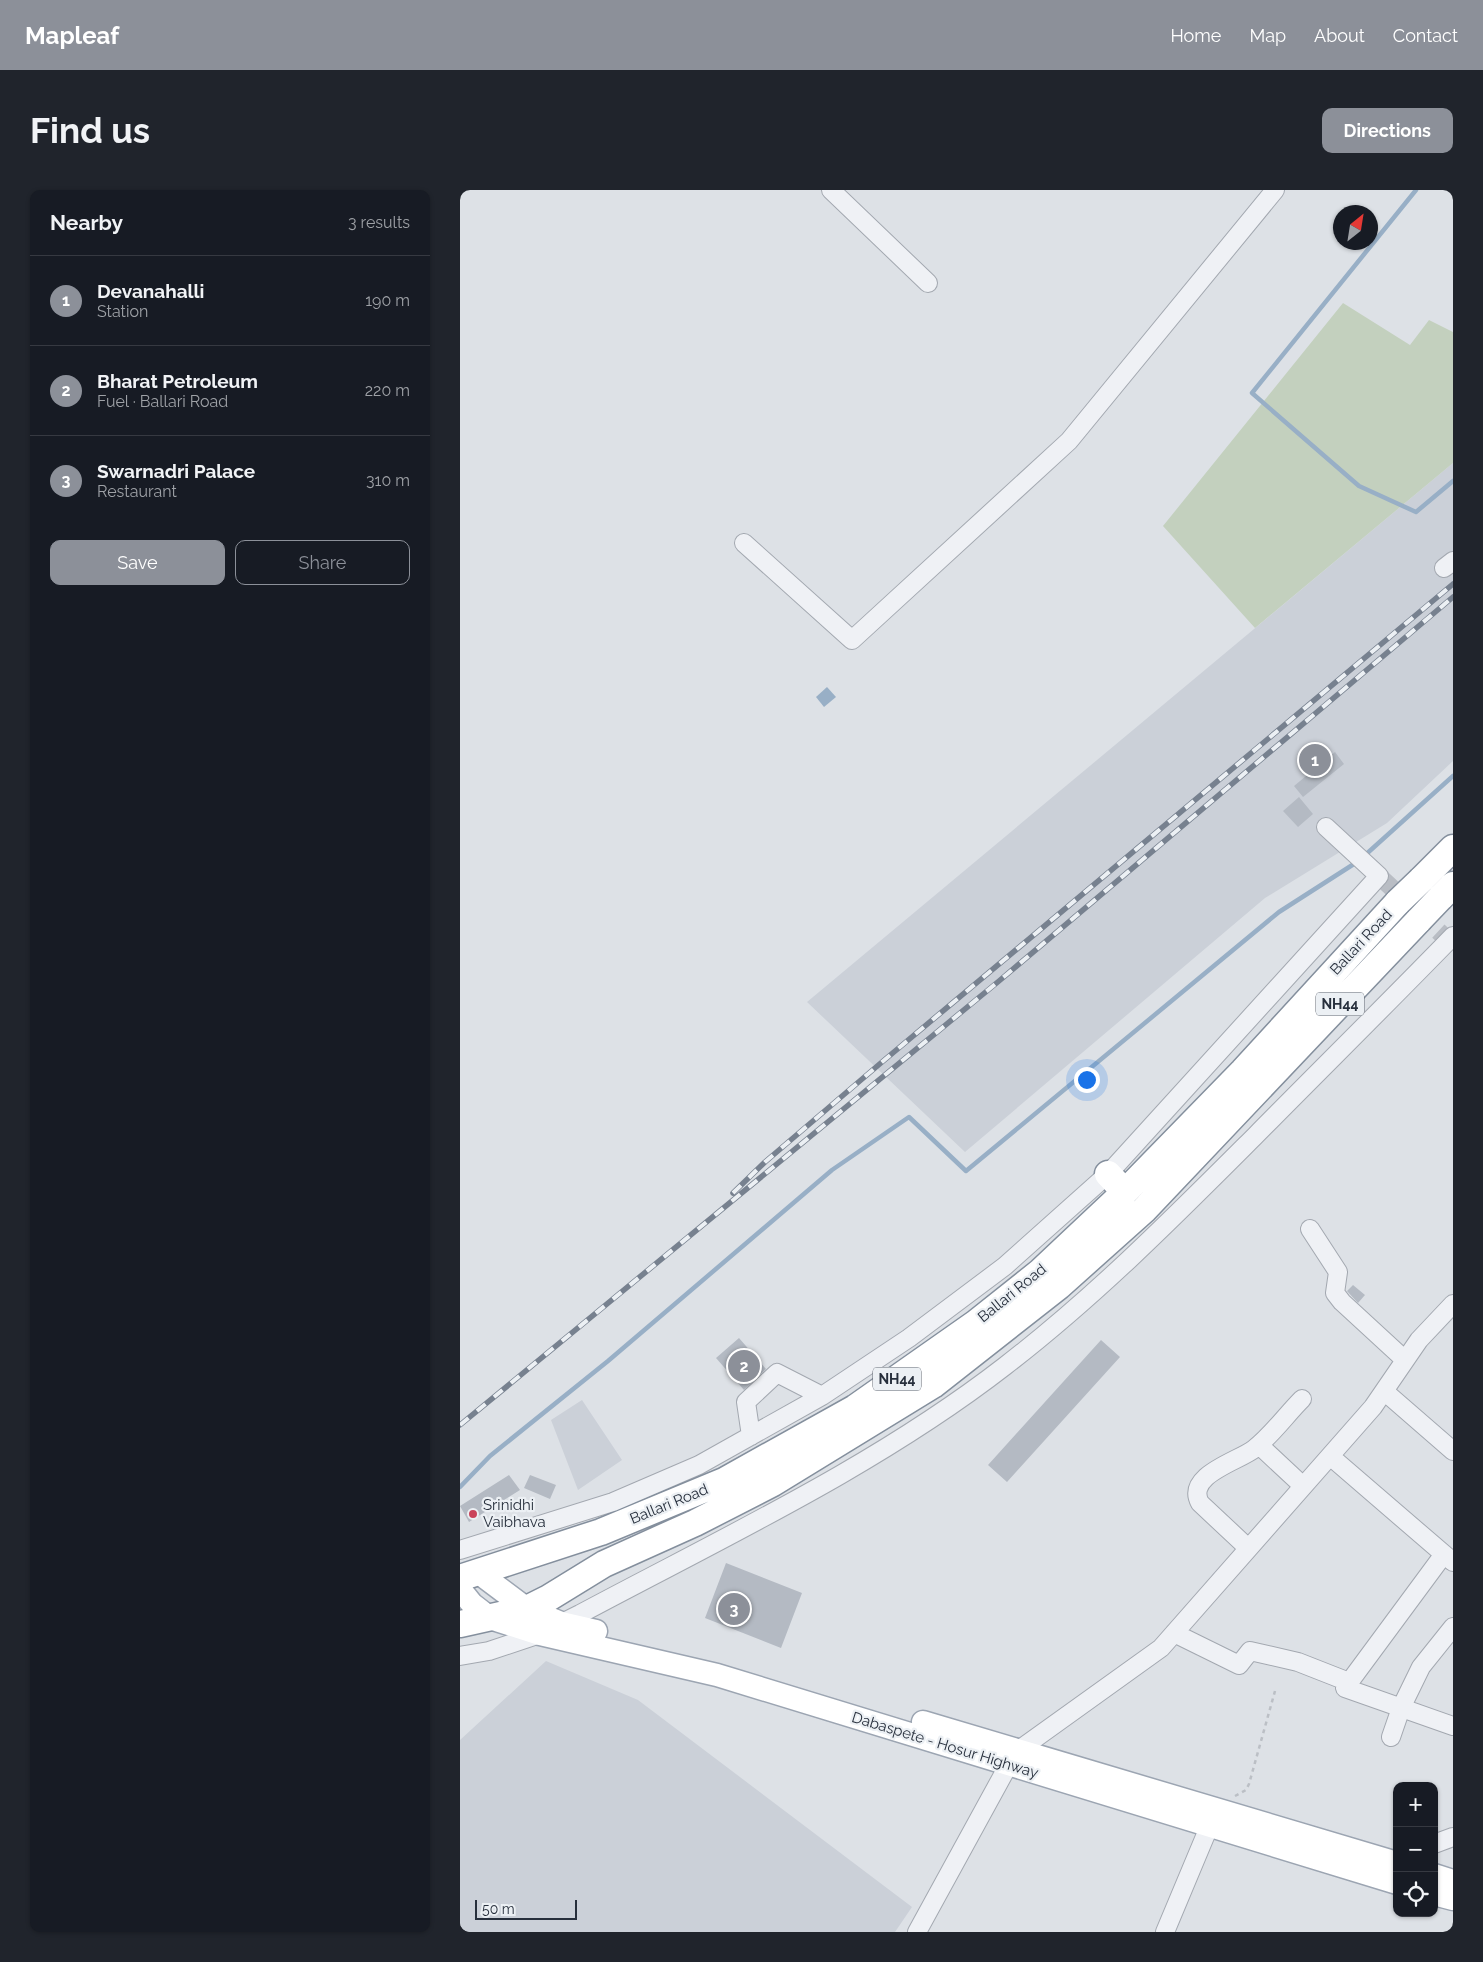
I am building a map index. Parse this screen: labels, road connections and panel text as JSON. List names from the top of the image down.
{
  "streets": {
    "highway": ["Ballari Road", "NH44"],
    "main road": ["Dabaspete - Hosur Highway"]
  },
  "crossings": [
    ["Ballari Road", "NH44"],
    ["Ballari Road", "Dabaspete - Hosur Highway"],
    ["NH44", "Dabaspete - Hosur Highway"]
  ],
  "places": ["Srinidhi Vaibhava"],
  "scale_bar": "50 m",
  "north": "top right",
  "page": {
    "header": "Mapleaf",
    "nav": [
      "Home",
      "Map",
      "About",
      "Contact"
    ],
    "buttons": [
      "Directions",
      ["Save", "Share"]
    ],
    "title": "Find us",
    "heading": ["Nearby", "3 results"],
    "list": [
      {
        "mark": "1",
        "name": "Devanahalli",
        "note": "Station",
        "value": "190 m"
      },
      {
        "mark": "2",
        "name": "Bharat Petroleum",
        "note": "Fuel · Ballari Road",
        "value": "220 m"
      },
      {
        "mark": "3",
        "name": "Swarnadri Palace",
        "note": "Restaurant",
        "value": "310 m"
      }
    ],
    "pins": ["1", "2", "3"],
    "map_buttons": ["+", "−"],
    "scale": "50 m"
  }
}
